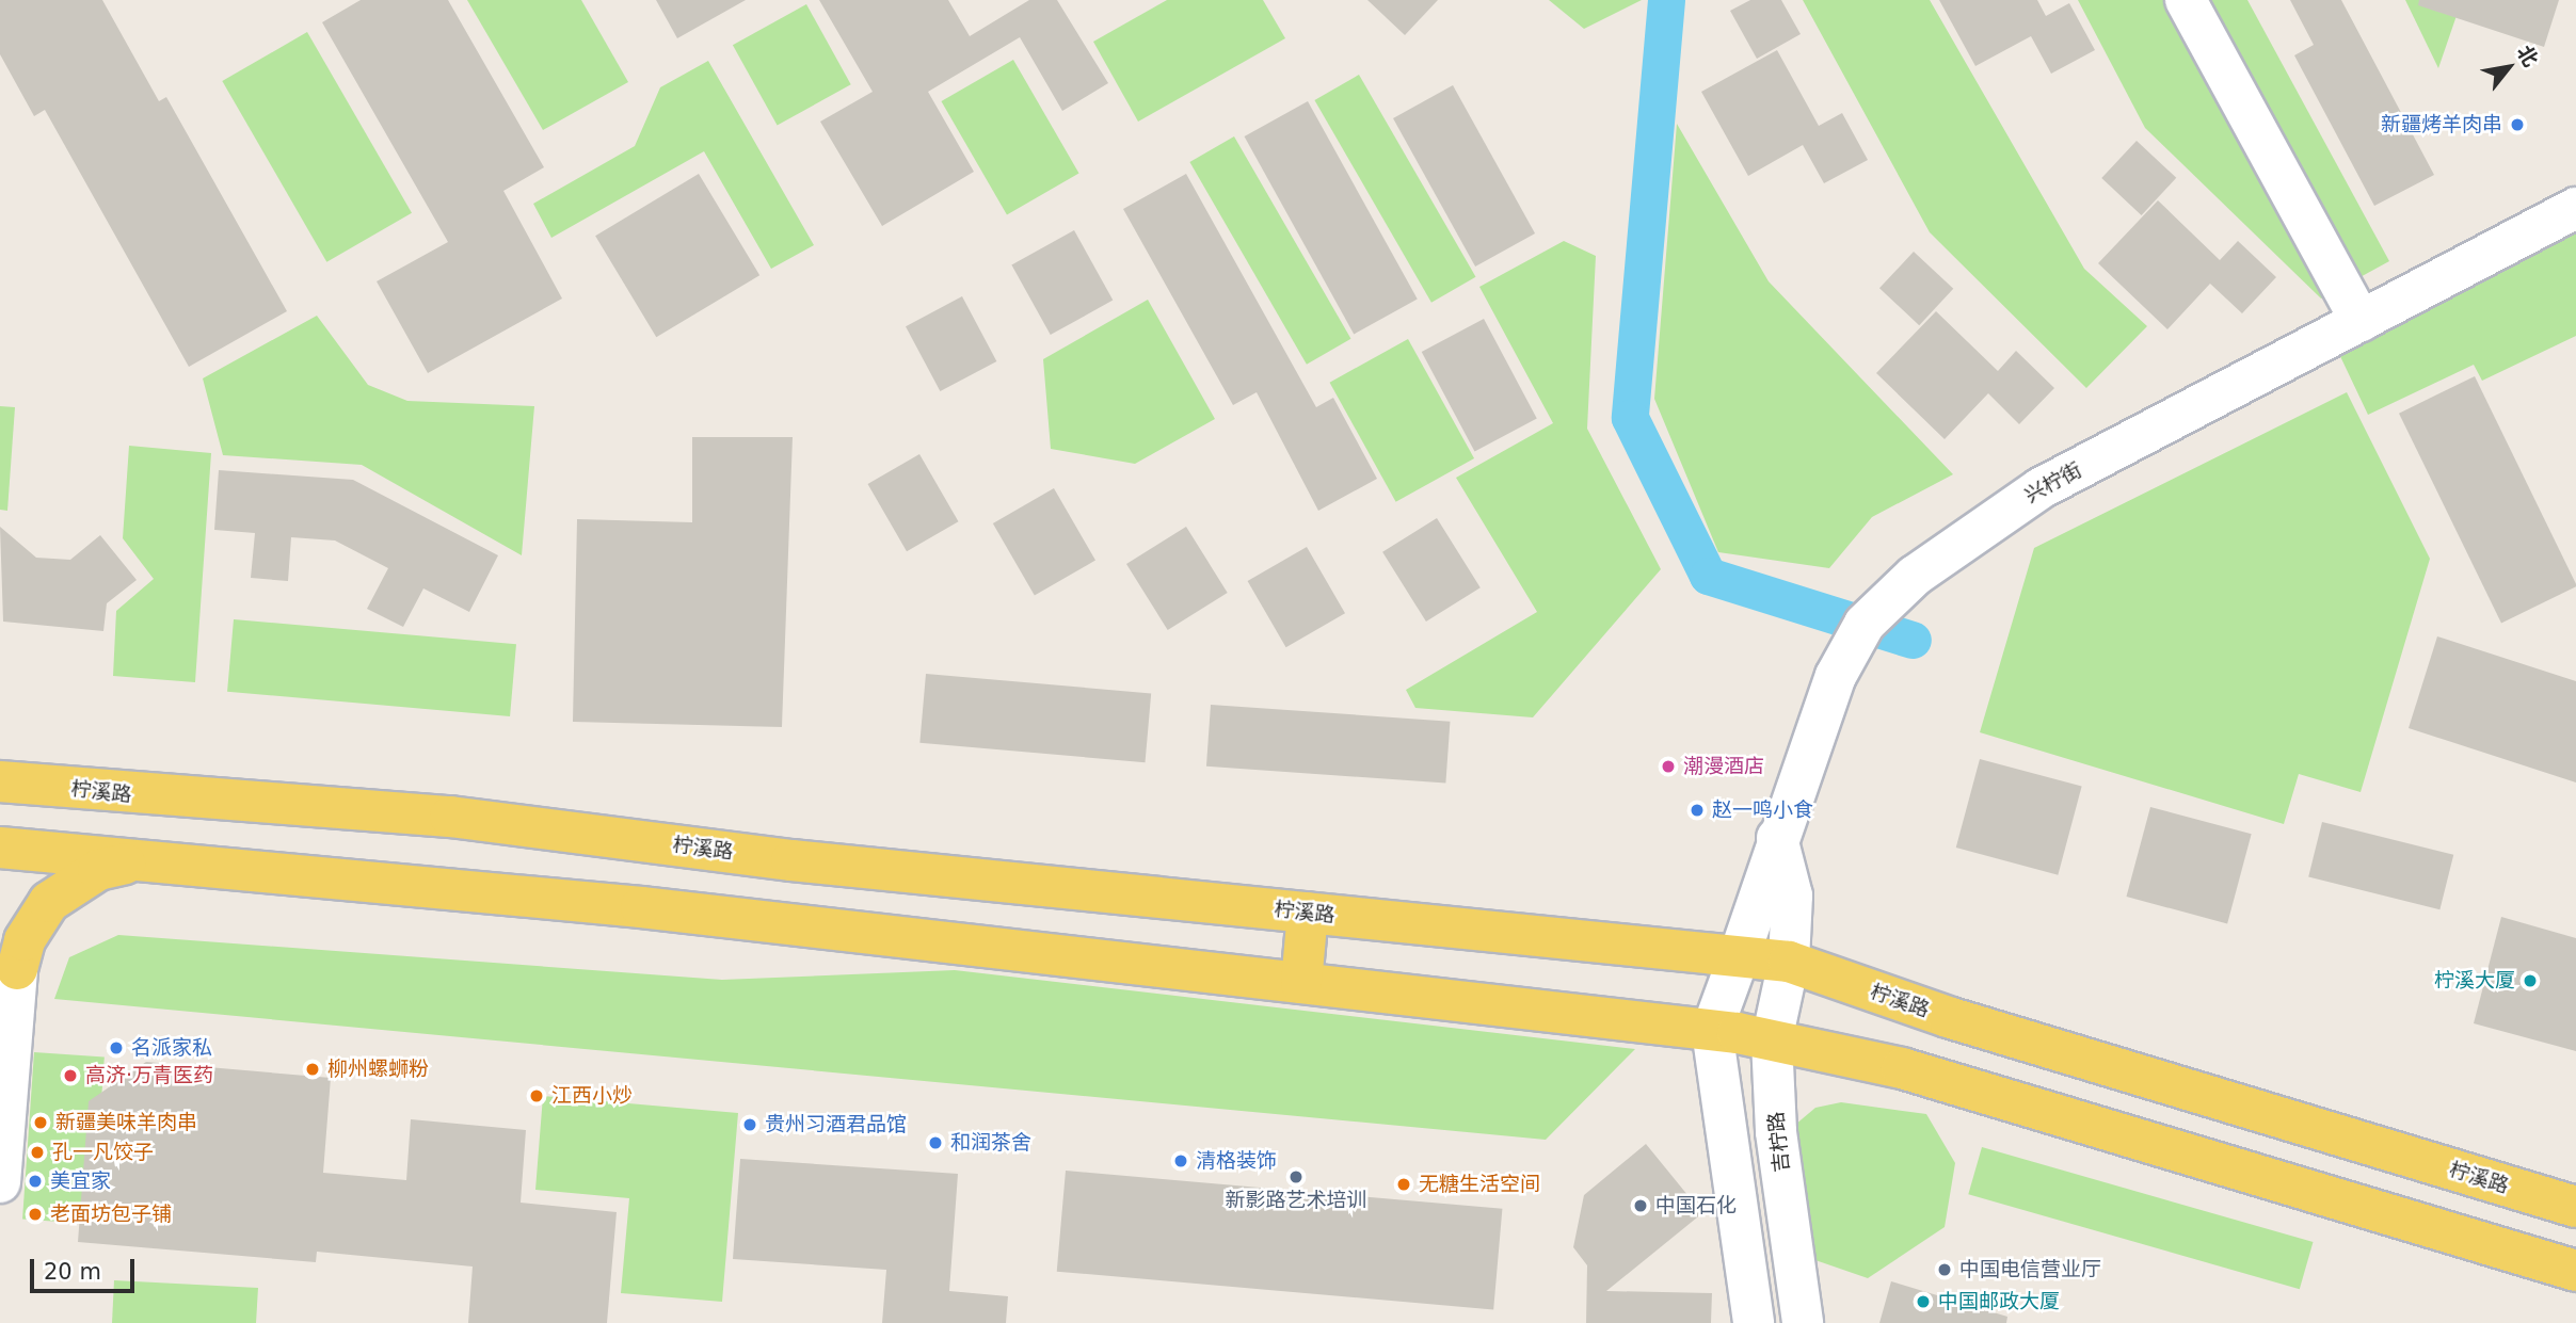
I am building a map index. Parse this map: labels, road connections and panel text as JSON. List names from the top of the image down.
{
  "streets": {
    "main road": ["柠溪路"],
    "street": ["兴柠街", "吉柠路"]
  },
  "crossings": [
    ["兴柠街", "柠溪路"],
    ["兴柠街", "吉柠路"],
    ["柠溪路", "吉柠路"]
  ],
  "places": [
    "新疆烤羊肉串",
    "潮漫酒店",
    "赵一鸣小食",
    "柠溪大厦",
    "名派家私",
    "柳州螺蛳粉",
    "高济·万青医药",
    "江西小炒",
    "新疆美味羊肉串",
    "贵州习酒君品馆",
    "和润茶舍",
    "孔一凡饺子",
    "清格装饰",
    "新影路艺术培训",
    "美宜家",
    "无糖生活空间",
    "中国石化",
    "老面坊包子铺",
    "中国电信营业厅",
    "中国邮政大厦"
  ],
  "scale_bar": "20 m",
  "north": "top right"
}
